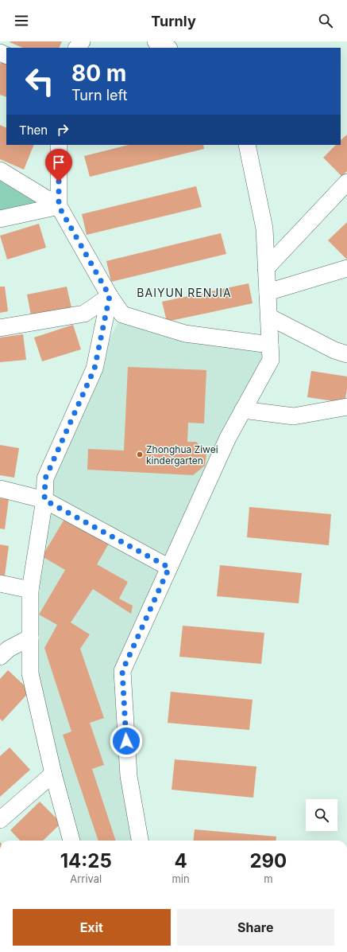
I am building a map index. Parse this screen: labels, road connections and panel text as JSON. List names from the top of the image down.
{
  "districts": ["BAIYUN RENJIA"],
  "places": ["Zhonghua Ziwei kindergarten"],
  "page": {
    "header": "Turnly",
    "turn": ["80 m", "Turn left"],
    "then": "Then",
    "eta": [
      "14:25",
      "Arrival",
      "4",
      "min",
      "290",
      "m"
    ],
    "buttons": ["Exit", "Share"]
  }
}
